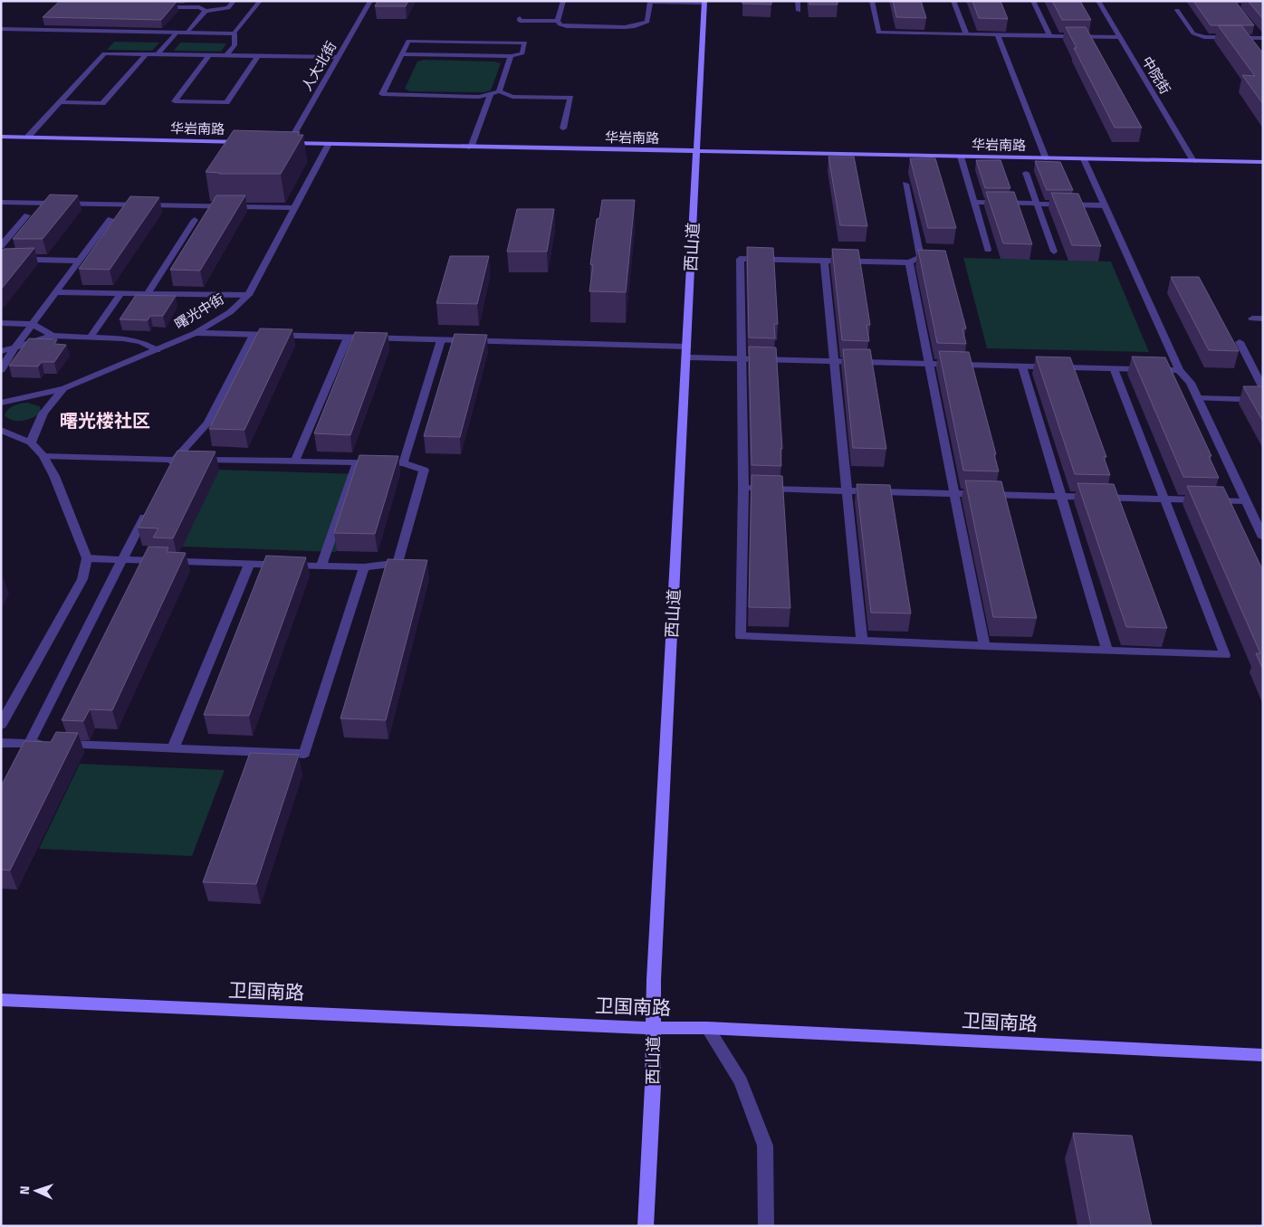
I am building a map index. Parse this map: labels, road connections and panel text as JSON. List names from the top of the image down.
{
  "streets": {
    "street": [
      "人大北街",
      "中院街",
      "华岩南路",
      "西山道",
      "曙光中街",
      "卫国南路"
    ]
  },
  "crossings": [
    ["人大北街", "华岩南路"],
    ["中院街", "华岩南路"],
    ["华岩南路", "西山道"],
    ["华岩南路", "曙光中街"],
    ["西山道", "卫国南路"]
  ],
  "districts": ["曙光楼社区"],
  "north": "left"
}
